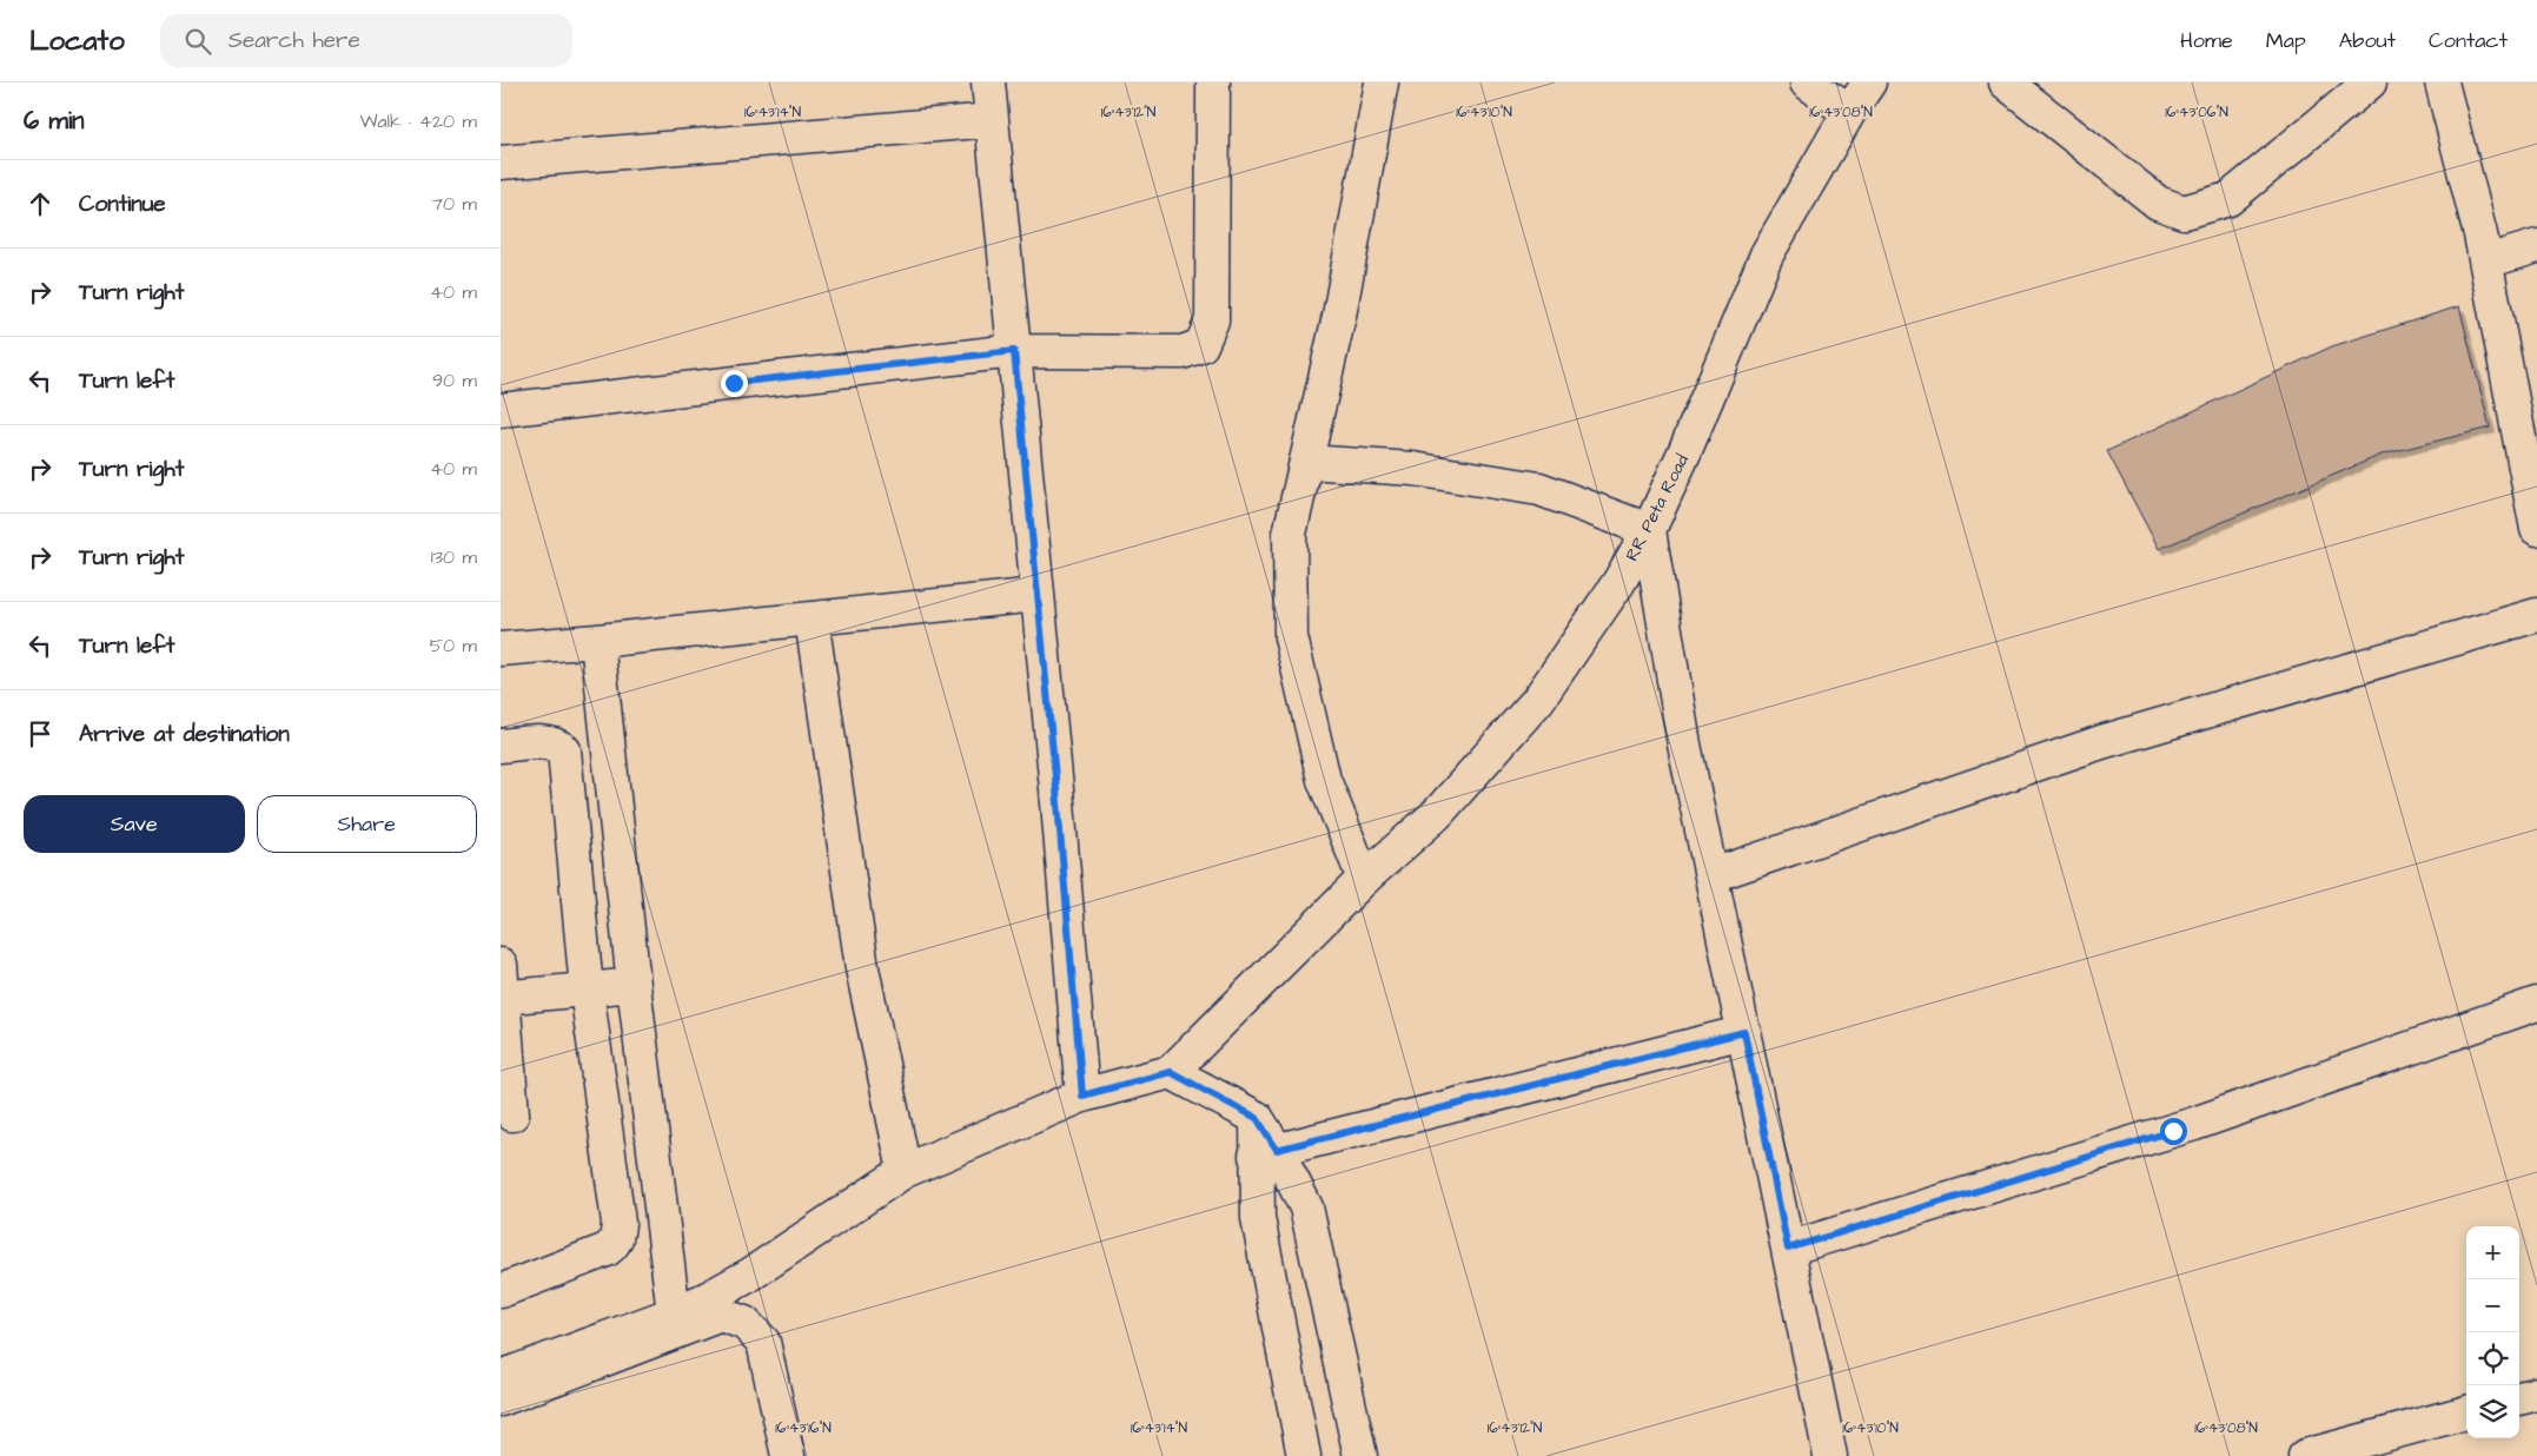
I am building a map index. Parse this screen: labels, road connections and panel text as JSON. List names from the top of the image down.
{
  "streets": {
    "street": ["RR Peta Road"]
  },
  "page": {
    "header": "Locato",
    "search": "Search here",
    "nav": [
      "Home",
      "Map",
      "About",
      "Contact"
    ],
    "heading": ["6 min", "Walk · 420 m"],
    "list": [
      ["Continue", "70 m"],
      ["Turn right", "40 m"],
      ["Turn left", "90 m"],
      ["Turn right", "40 m"],
      ["Turn right", "130 m"],
      ["Turn left", "50 m"],
      "Arrive at destination"
    ],
    "buttons": ["Save", "Share"],
    "map_buttons": ["+", "−"]
  },
  "coordinates": [
    "16°43'14\"N",
    "16°43'12\"N",
    "16°43'10\"N",
    "16°43'08\"N",
    "16°43'06\"N",
    "16°43'16\"N"
  ]
}
